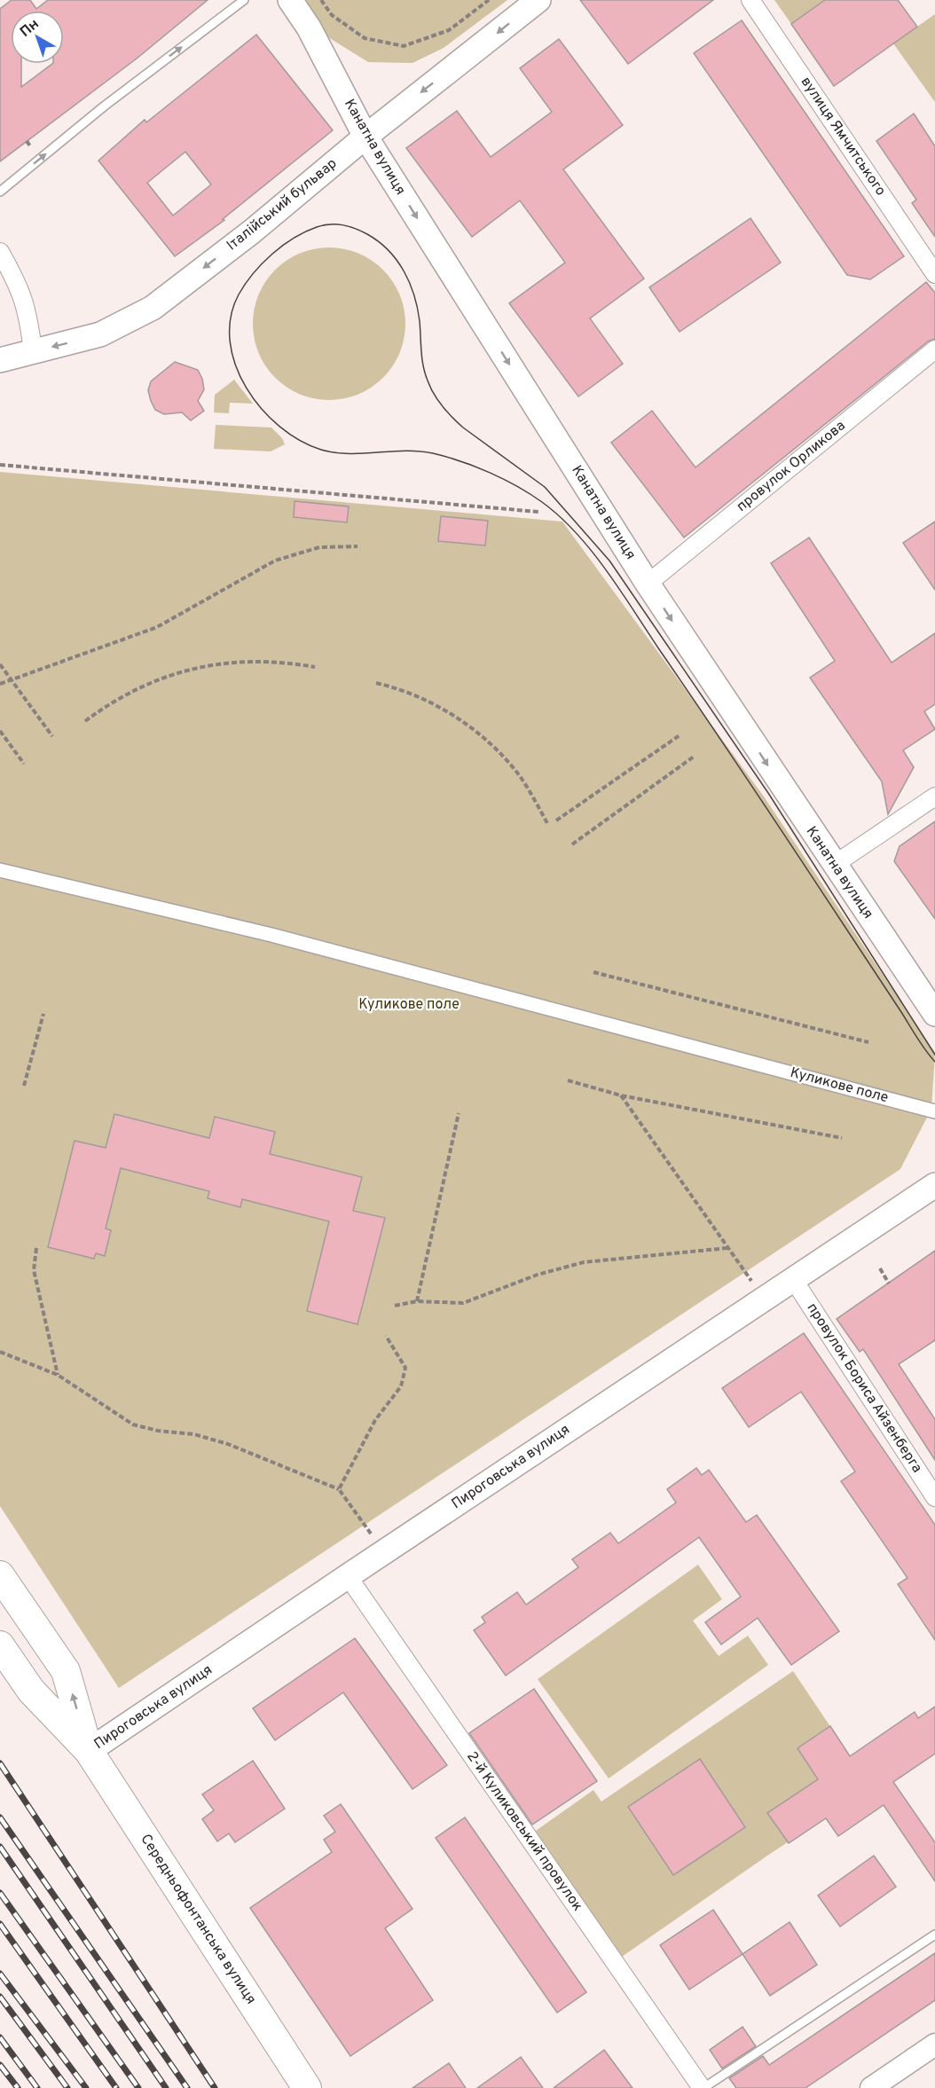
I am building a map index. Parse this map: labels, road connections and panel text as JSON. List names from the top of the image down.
{
  "streets": {
    "main road": [
      "Канатна вулиця",
      "Італійський бульвар",
      "Пироговська вулиця",
      "Середньофонтанська вулиця"
    ],
    "street": [
      "вулиця Ямчитського",
      "провулок Орликова",
      "Куликове поле",
      "провулок Бориса Айзенберга",
      "2-й Куликовський провулок"
    ]
  },
  "crossings": [
    ["Канатна вулиця", "Італійський бульвар"],
    ["Канатна вулиця", "провулок Орликова"],
    ["провулок Бориса Айзенберга", "Пироговська вулиця"],
    ["Пироговська вулиця", "2-й Куликовський провулок"],
    ["Пироговська вулиця", "Середньофонтанська вулиця"]
  ],
  "one_way": ["Канатна вулиця", "Італійський бульвар"],
  "parks": ["Куликове поле"],
  "north": "top left"
}
